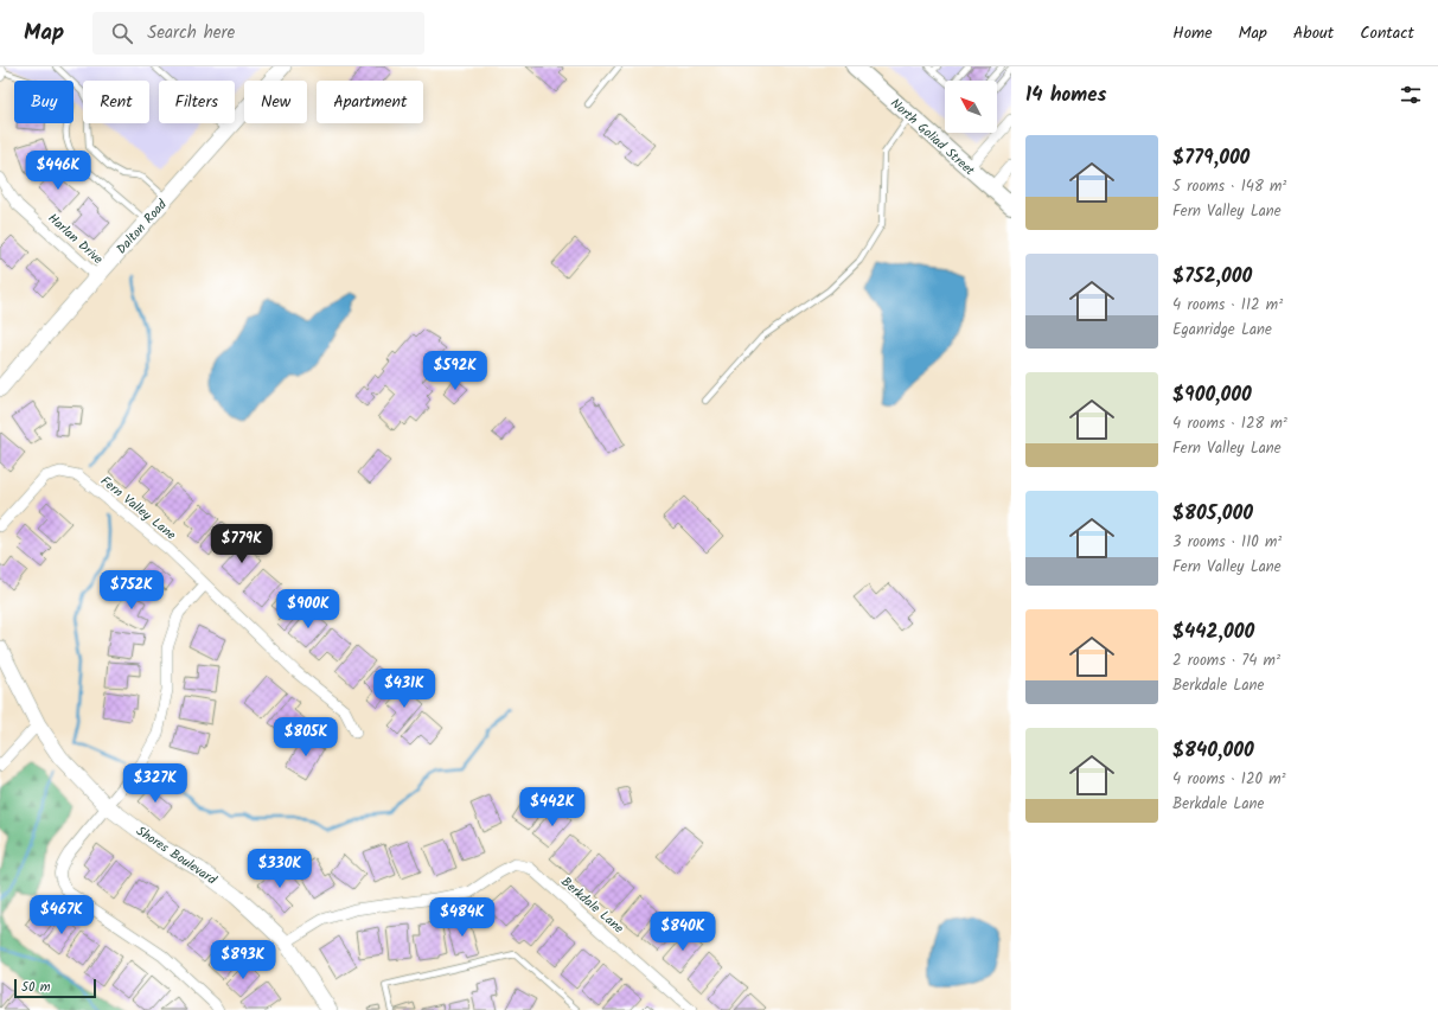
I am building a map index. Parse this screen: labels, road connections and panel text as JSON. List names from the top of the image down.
{
  "streets": {
    "main road": ["North Goliad Street"],
    "street": [
      "Dalton Road",
      "Harlan Drive",
      "Fern Valley Lane",
      "Shores Boulevard",
      "Berkdale Lane"
    ]
  },
  "crossings": [
    ["Dalton Road", "Harlan Drive"],
    ["Shores Boulevard", "Berkdale Lane"]
  ],
  "scale_bar": "50 m",
  "north": "top left",
  "page": {
    "header": "Map",
    "search": "Search here",
    "nav": [
      "Home",
      "Map",
      "About",
      "Contact"
    ],
    "heading": "14 homes",
    "chip": [
      "Buy",
      "Rent",
      "Filters",
      "New",
      "Apartment"
    ],
    "list": [
      {
        "name": "$779,000",
        "note": "5 rooms · 148 m² · Fern Valley Lane"
      },
      {
        "name": "$752,000",
        "note": "4 rooms · 112 m² · Eganridge Lane"
      },
      {
        "name": "$900,000",
        "note": "4 rooms · 128 m² · Fern Valley Lane"
      },
      {
        "name": "$805,000",
        "note": "3 rooms · 110 m² · Fern Valley Lane"
      },
      {
        "name": "$442,000",
        "note": "2 rooms · 74 m² · Berkdale Lane"
      },
      {
        "name": "$840,000",
        "note": "4 rooms · 120 m² · Berkdale Lane"
      }
    ],
    "price": [
      "$446K",
      "$592K",
      "$779K",
      "$752K",
      "$900K",
      "$431K",
      "$805K",
      "$327K",
      "$442K",
      "$330K",
      "$467K",
      "$484K",
      "$840K",
      "$893K"
    ],
    "scale": "50 m"
  }
}
